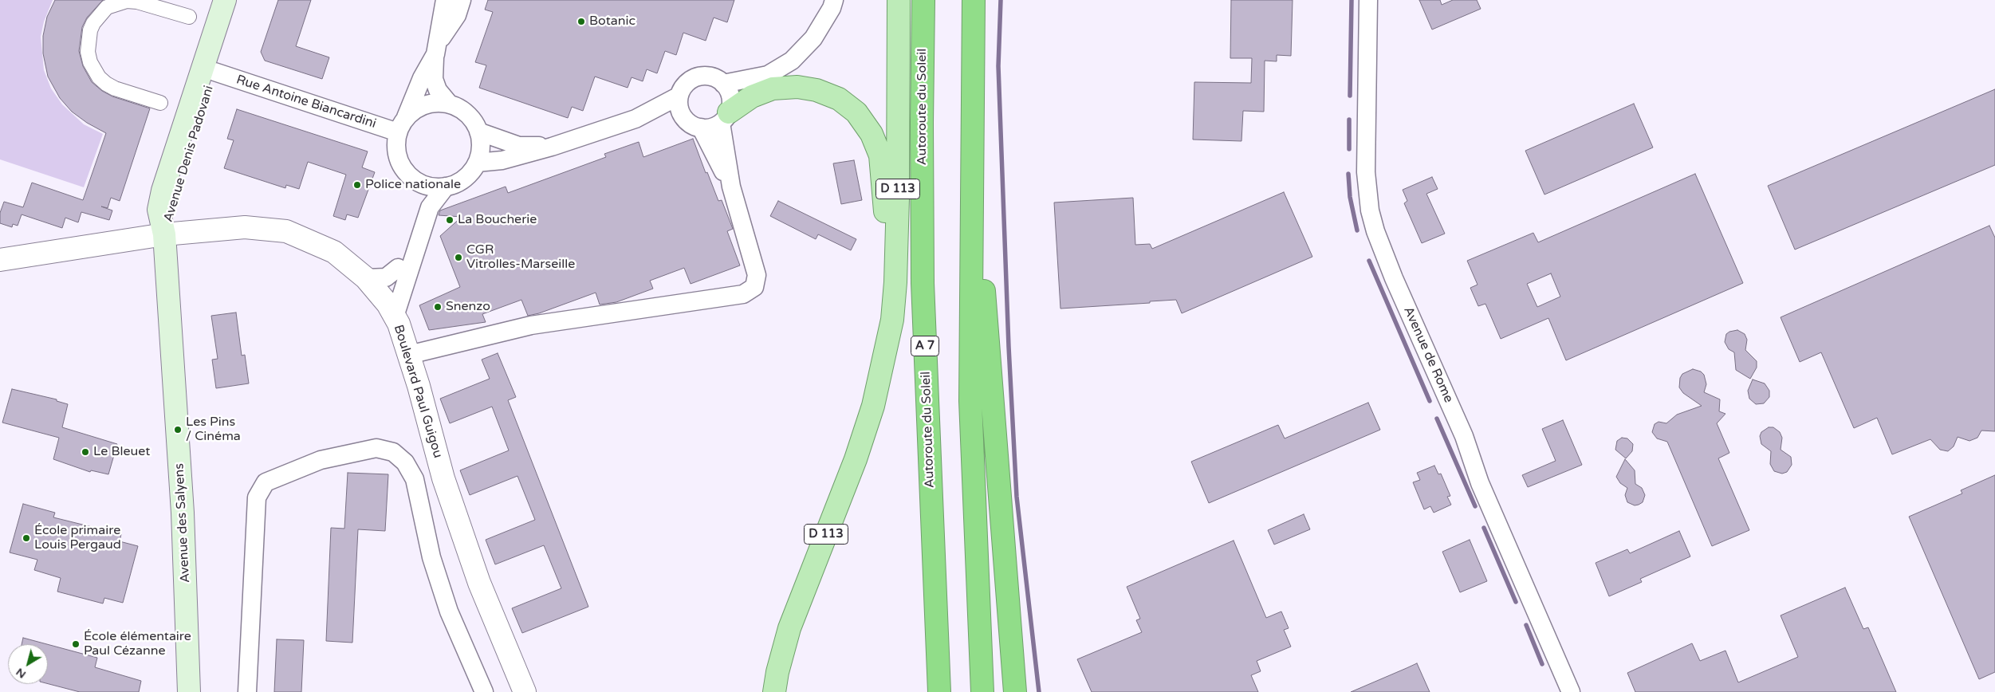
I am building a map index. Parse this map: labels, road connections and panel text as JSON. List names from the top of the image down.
{
  "streets": {
    "highway": ["Autoroute du Soleil", "A 7"],
    "main road": ["Avenue Denis Padovani", "D 113", "Avenue des Salyens"],
    "street": ["Rue Antoine Biancardini", "Avenue de Rome", "Boulevard Paul Guigou"]
  },
  "crossings": [
    ["Rue Antoine Biancardini", "Avenue Denis Padovani"],
    ["Avenue Denis Padovani", "Boulevard Paul Guigou"],
    ["Avenue Denis Padovani", "Avenue des Salyens"],
    ["Boulevard Paul Guigou", "Avenue des Salyens"]
  ],
  "places": [
    "Botanic",
    "Police nationale",
    "La Boucherie",
    "CGR Vitrolles-Marseille",
    "Snenzo",
    "Les Pins / Cinéma",
    "Le Bleuet",
    "École primaire Louis Pergaud",
    "École élémentaire Paul Cézanne"
  ],
  "north": "bottom left"
}
